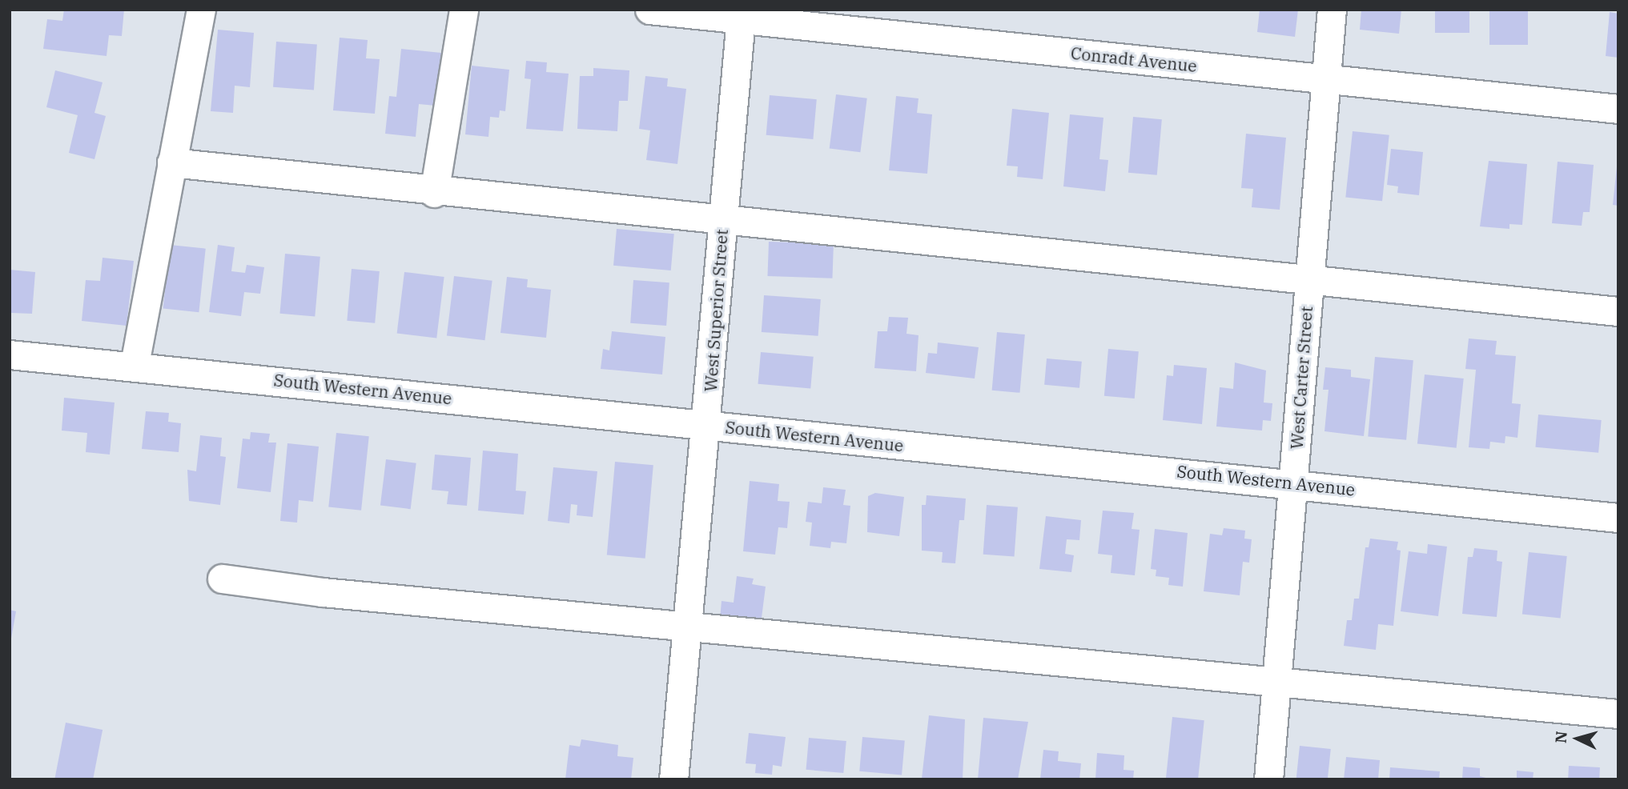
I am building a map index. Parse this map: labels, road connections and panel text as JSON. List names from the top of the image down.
{
  "streets": {
    "street": [
      "Conradt Avenue",
      "West Superior Street",
      "West Carter Street",
      "South Western Avenue"
    ]
  },
  "crossings": [
    ["Conradt Avenue", "West Superior Street"],
    ["Conradt Avenue", "West Carter Street"],
    ["West Superior Street", "South Western Avenue"],
    ["West Carter Street", "South Western Avenue"]
  ],
  "north": "left"
}
